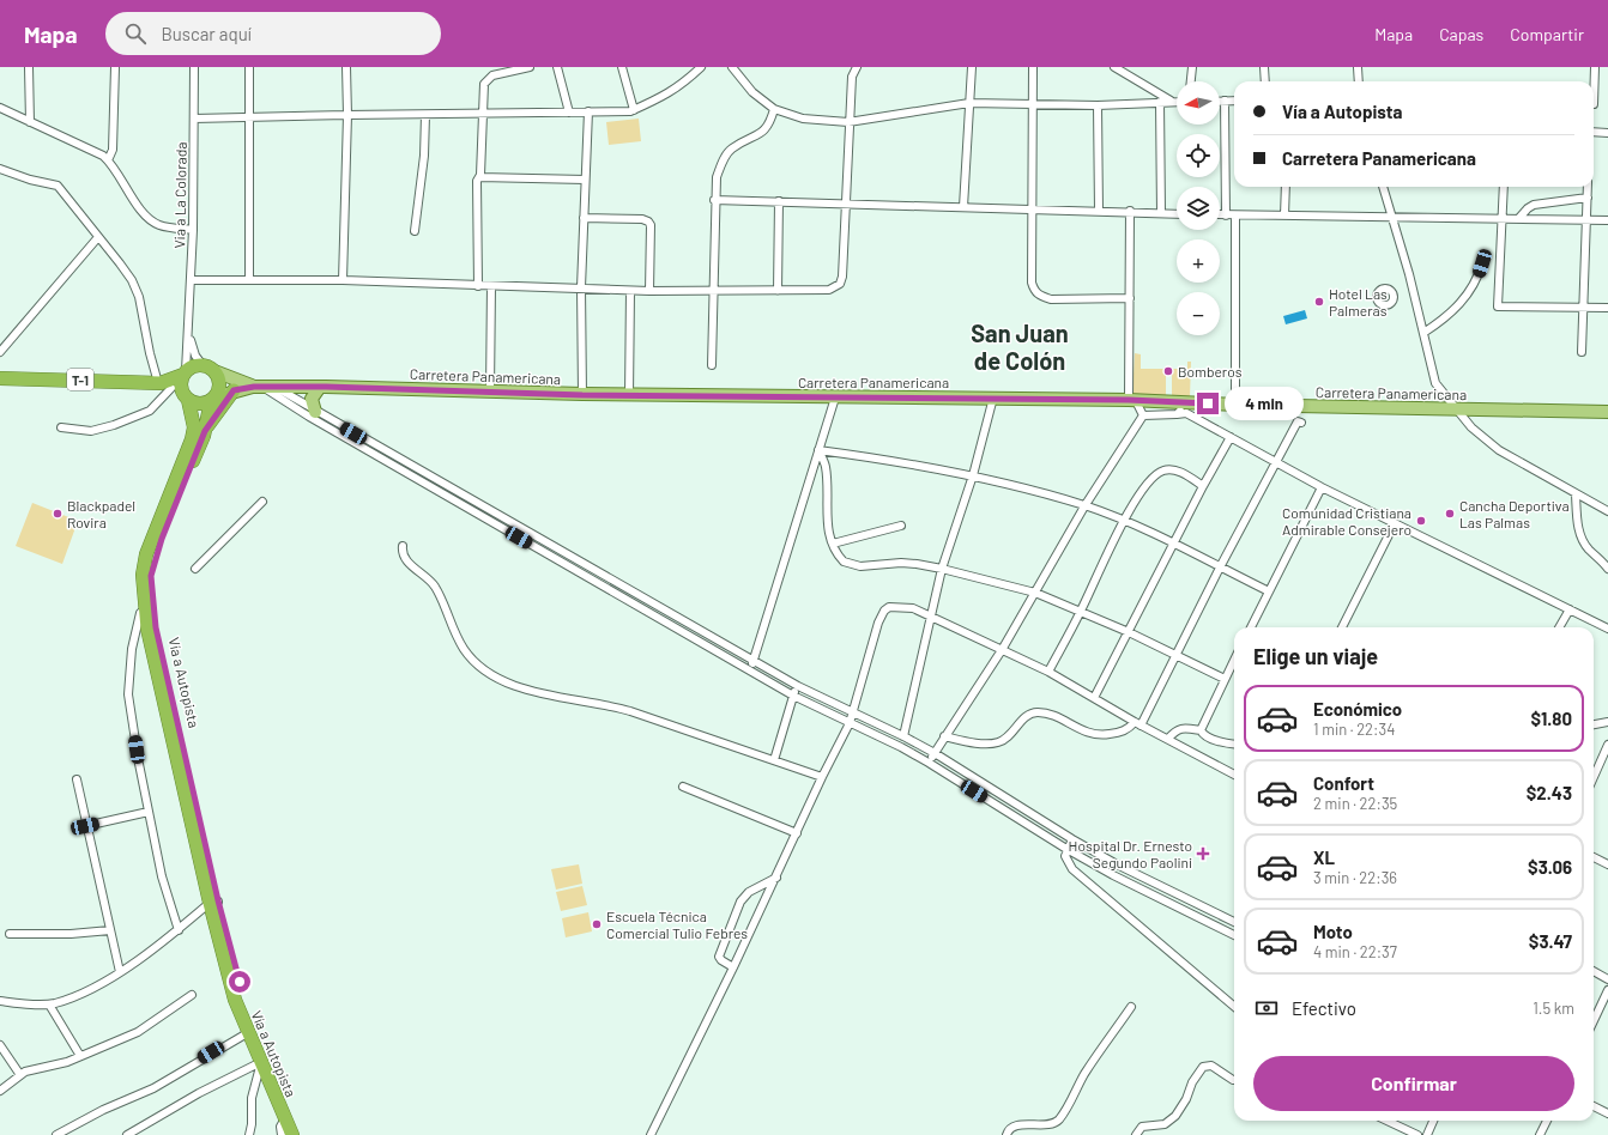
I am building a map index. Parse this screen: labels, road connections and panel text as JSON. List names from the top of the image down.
{
  "streets": {
    "highway": ["T-1", "Vía a Autopista"],
    "main road": ["Carretera Panamericana"],
    "street": ["Via a La Colorada"]
  },
  "crossings": [
    ["Via a La Colorada", "T-1"],
    ["Via a La Colorada", "Vía a Autopista"],
    ["Carretera Panamericana", "T-1"],
    ["Carretera Panamericana", "Vía a Autopista"],
    ["T-1", "Vía a Autopista"]
  ],
  "districts": ["San Juan de Colón"],
  "places": {
    "other": [
      "Hotel Las Palmeras",
      "Bomberos",
      "Blackpadel Rovira",
      "Cancha Deportiva Las Palmas",
      "Comunidad Cristiana Admirable Consejero",
      "Escuela Técnica Comercial Tulio Febres"
    ],
    "health": ["Hospital Dr. Ernesto Segundo Paolini"]
  },
  "north": "left",
  "page": {
    "header": "Mapa",
    "search": "Buscar aquí",
    "nav": ["Mapa", "Capas", "Compartir"],
    "map_buttons": ["+", "−"],
    "banner": ["Vía a Autopista", "Carretera Panamericana"],
    "bubble": "4 min",
    "heading": "Elige un viaje",
    "list": [
      {
        "name": "Económico",
        "note": "1 min · 22:34",
        "value": "$1.80"
      },
      {
        "name": "Confort",
        "note": "2 min · 22:35",
        "value": "$2.43"
      },
      {
        "name": "XL",
        "note": "3 min · 22:36",
        "value": "$3.06"
      },
      {
        "name": "Moto",
        "note": "4 min · 22:37",
        "value": "$3.47"
      }
    ],
    "pay": ["Efectivo", "1.5 km"],
    "buttons": "Confirmar"
  }
}
